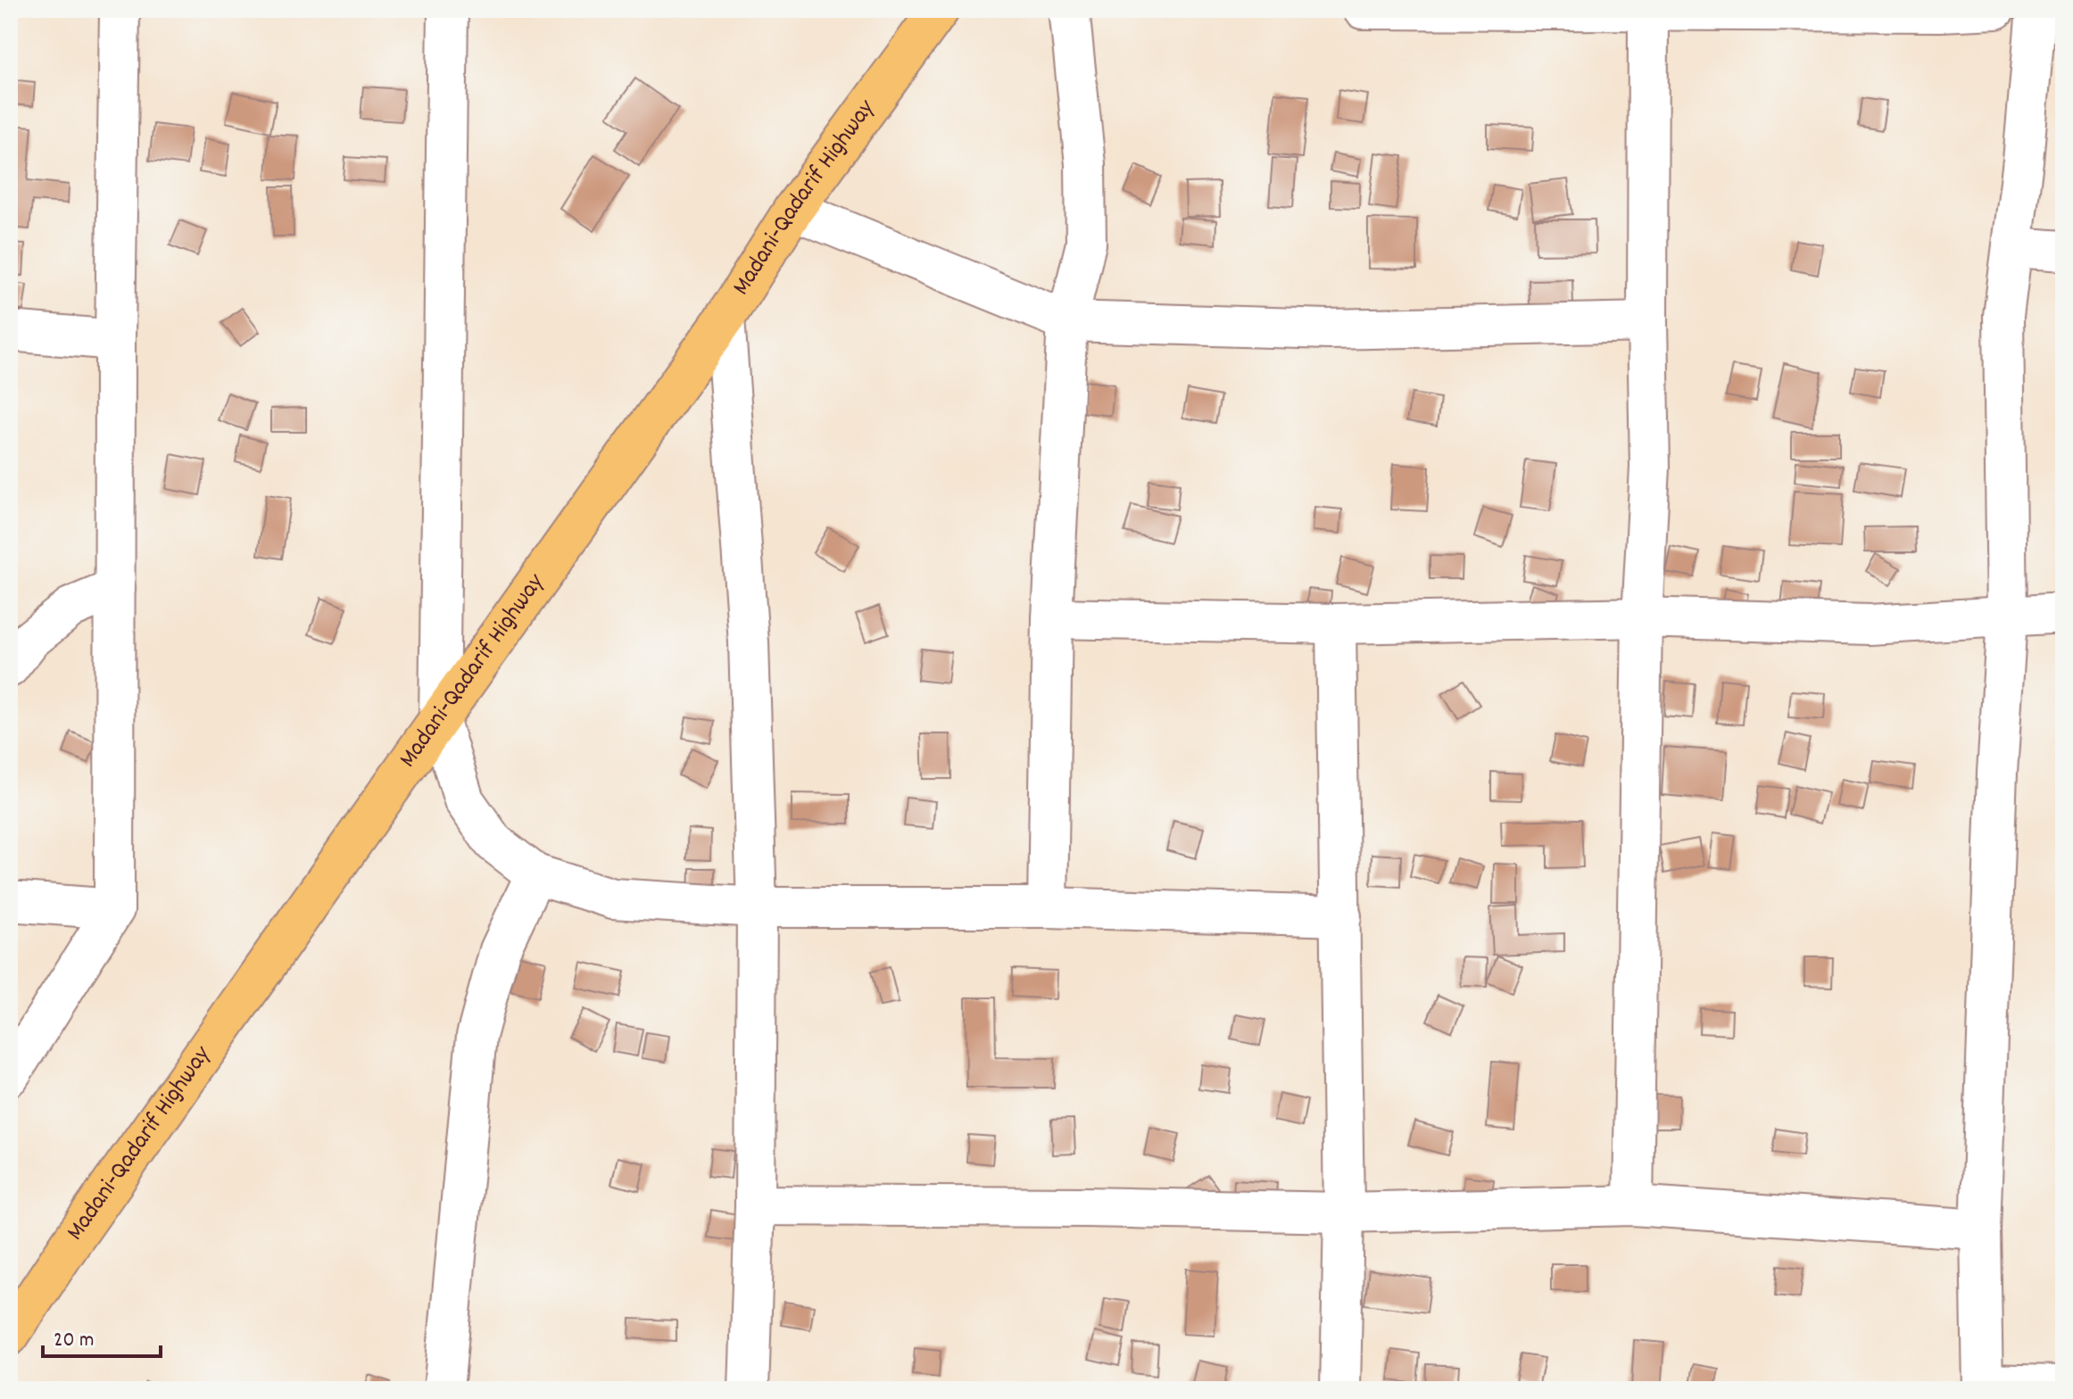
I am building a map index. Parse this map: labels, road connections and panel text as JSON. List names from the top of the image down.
{
  "streets": {
    "highway": ["Madani-Qadarif Highway"]
  },
  "scale_bar": "20 m"
}
